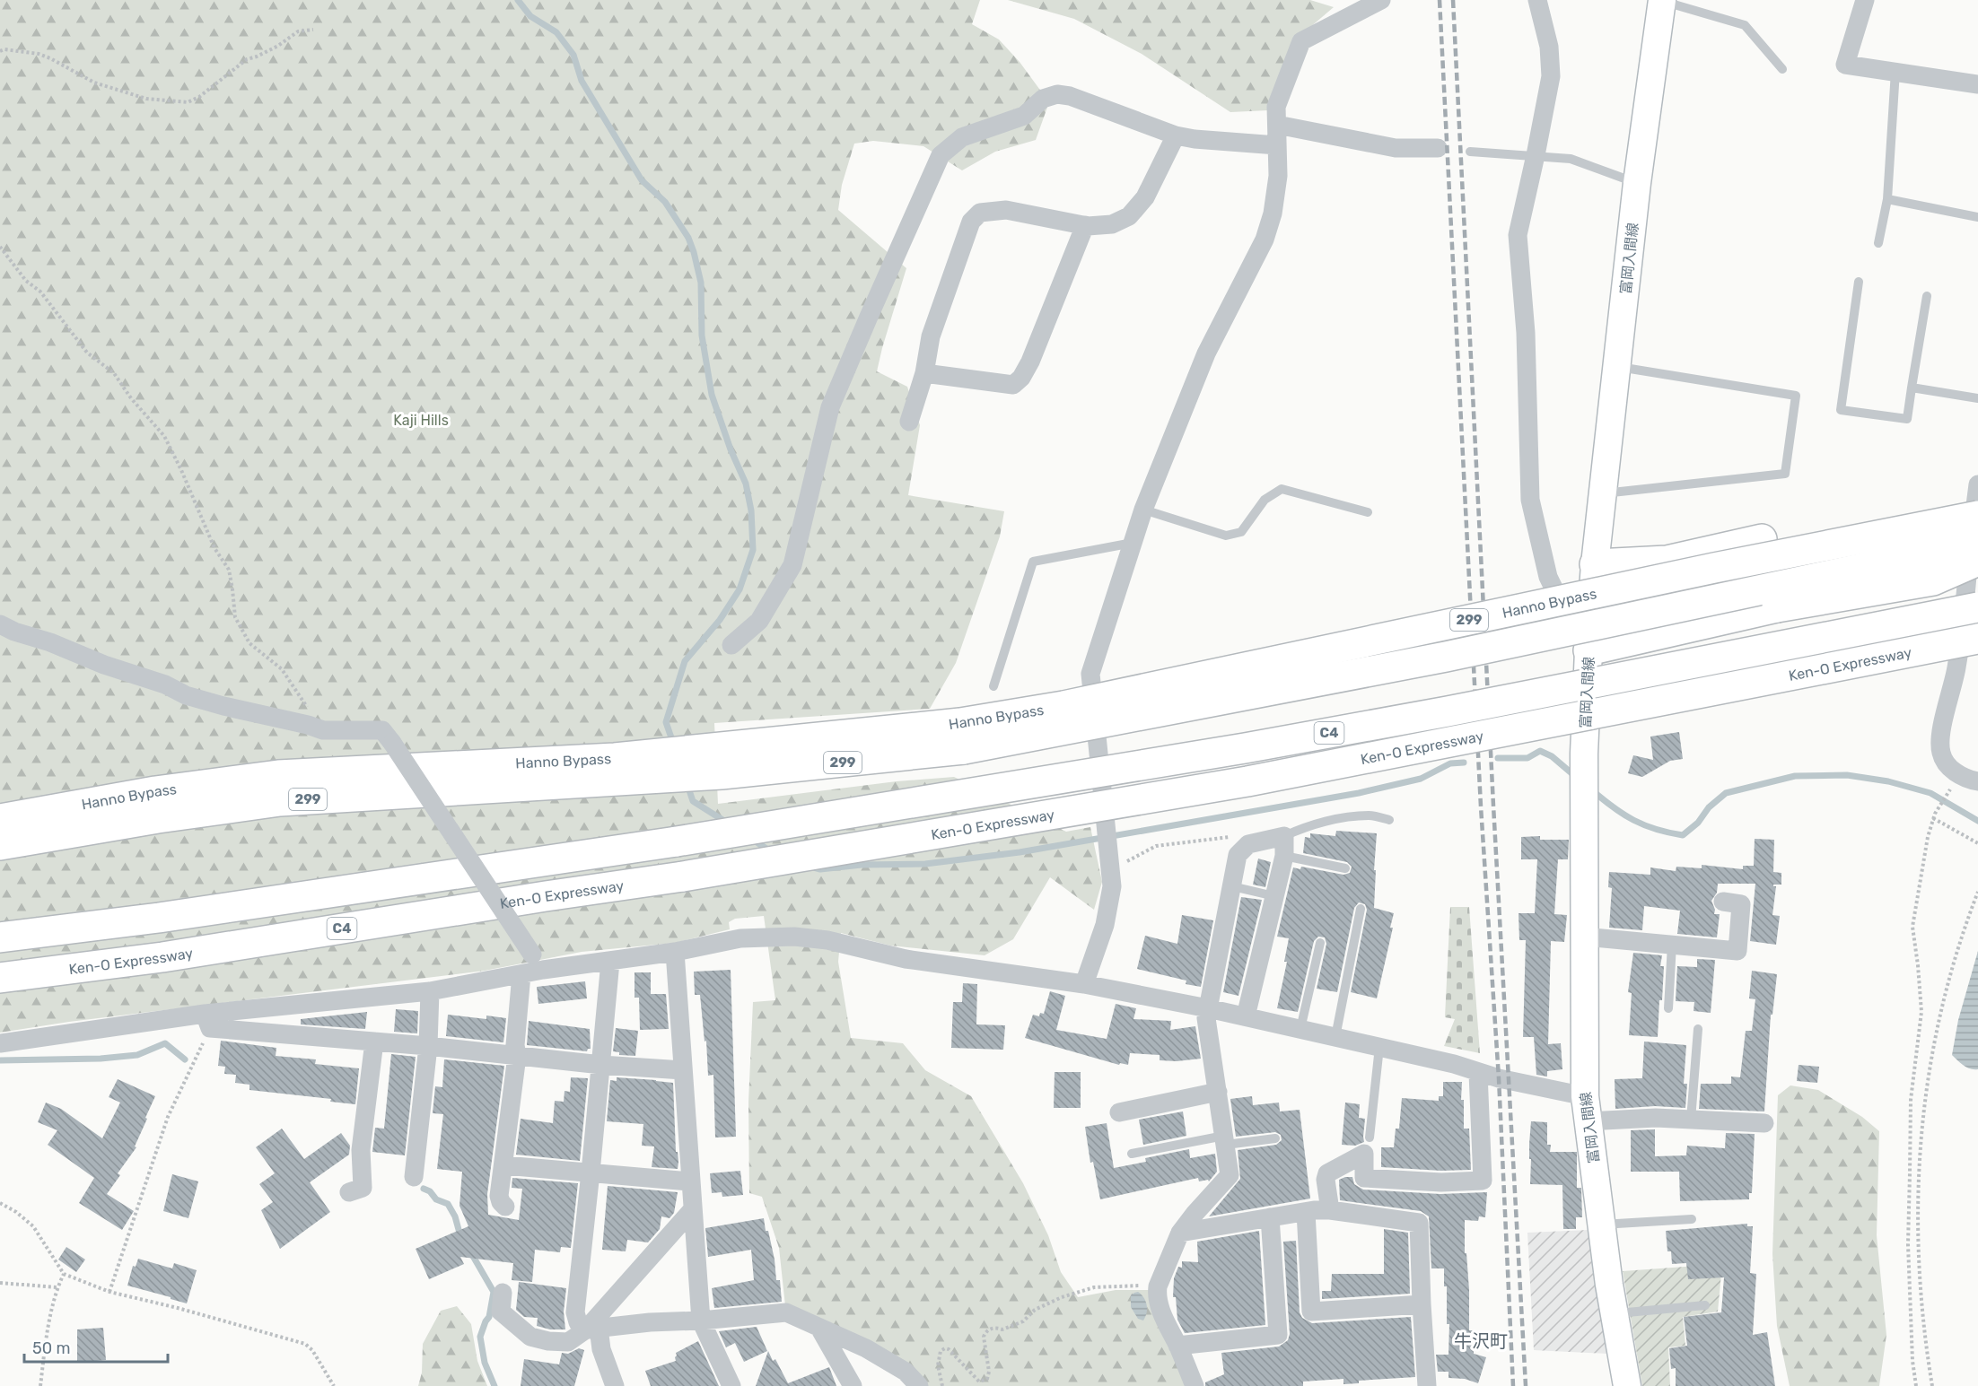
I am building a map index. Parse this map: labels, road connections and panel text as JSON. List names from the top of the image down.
{
  "streets": {
    "highway": [
      "Hanno Bypass",
      "299",
      "Ken-O Expressway",
      "C4"
    ],
    "main road": ["富岡入間線"]
  },
  "districts": ["牛沢町"],
  "parks": ["Kaji Hills"],
  "scale_bar": "50 m"
}
